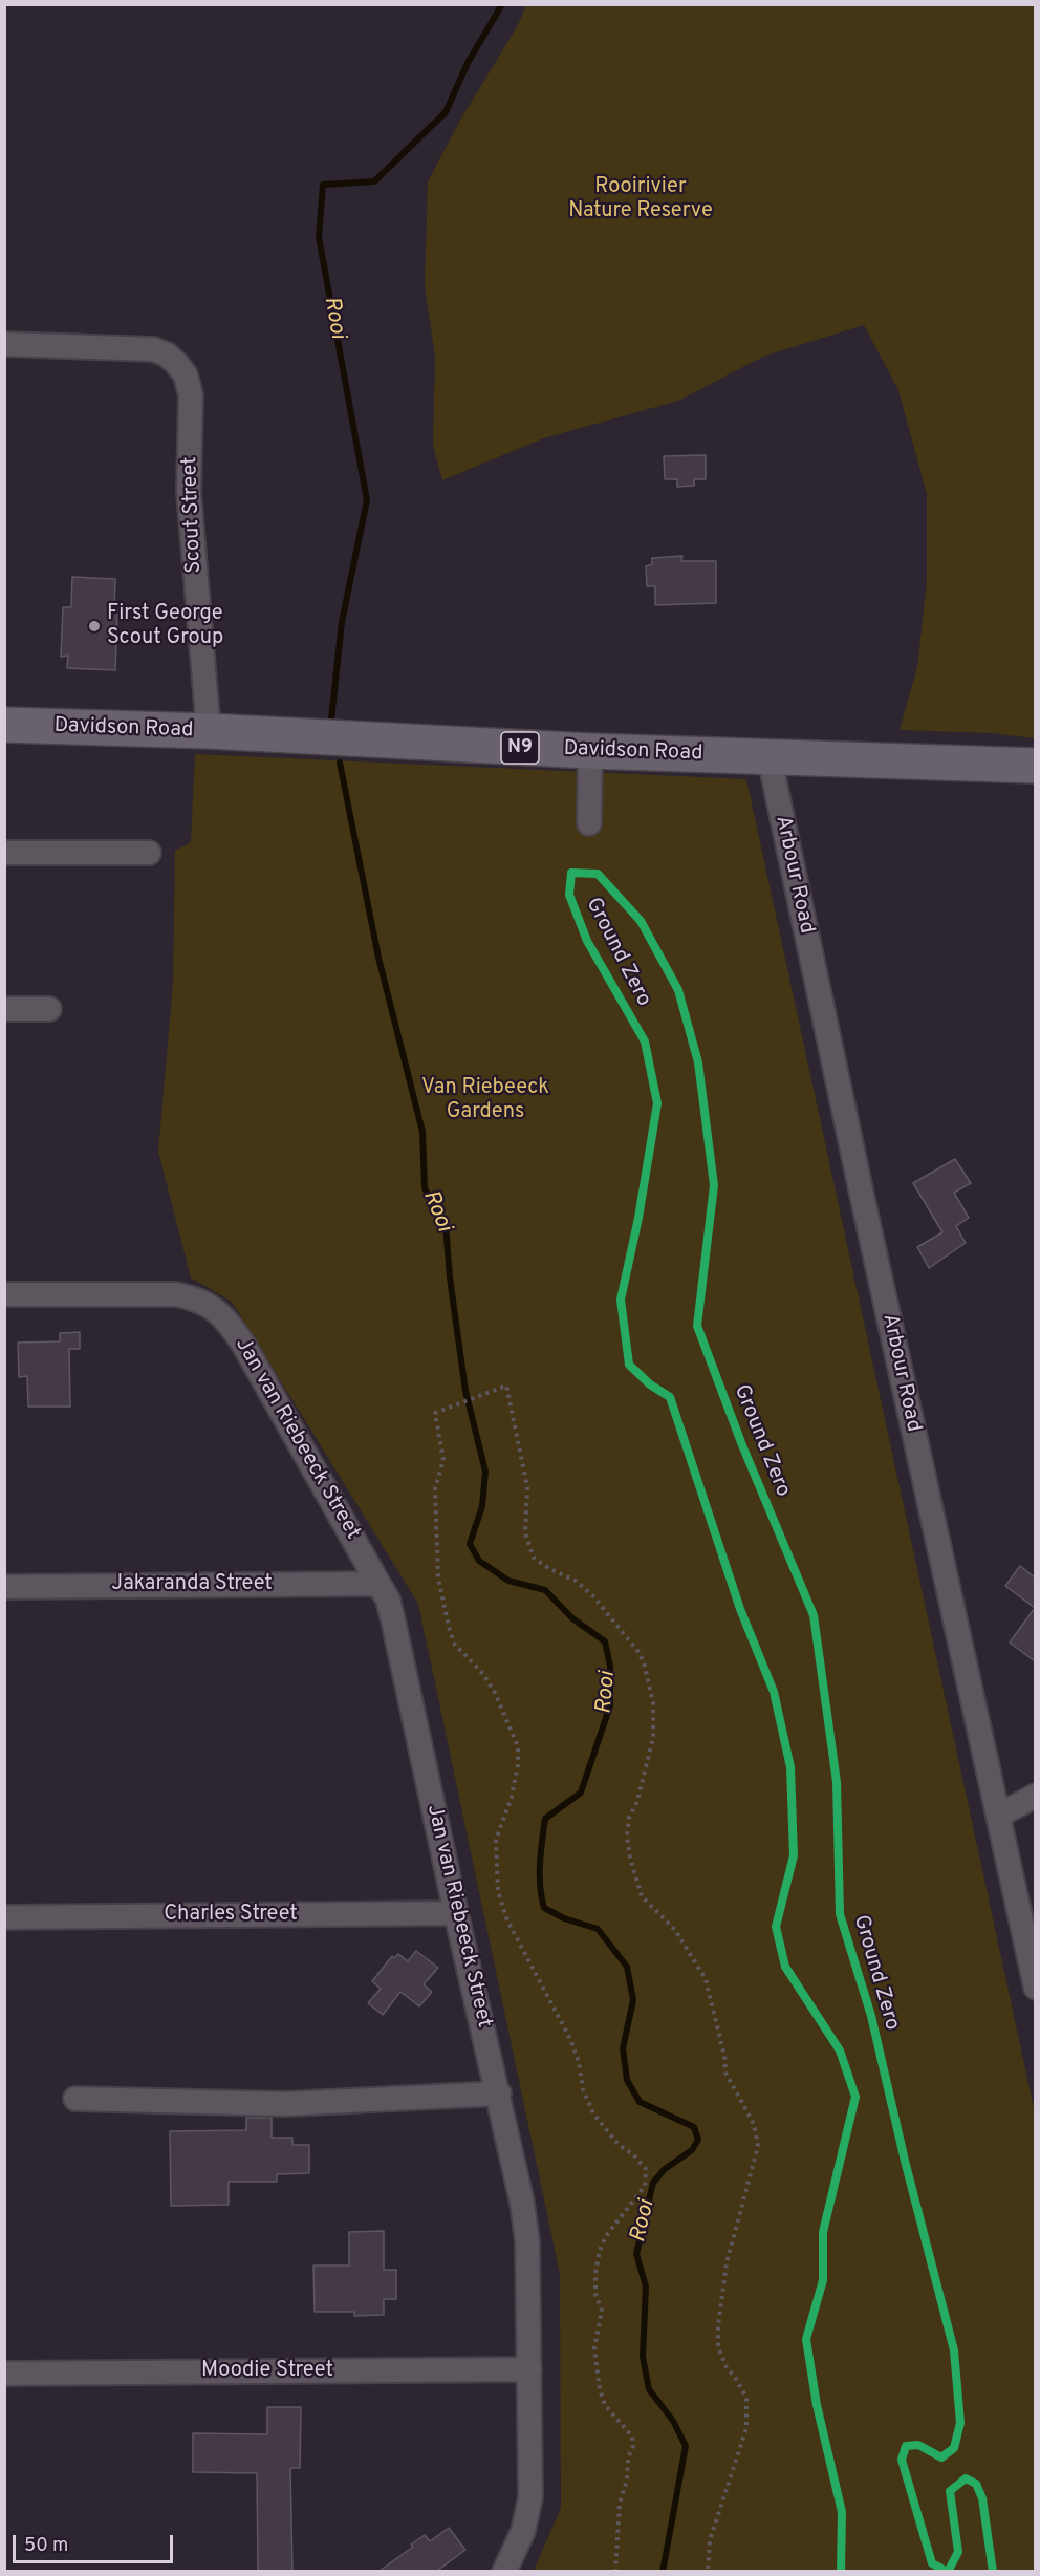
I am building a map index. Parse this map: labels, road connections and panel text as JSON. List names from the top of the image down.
{
  "streets": {
    "highway": ["Davidson Road", "N9"],
    "street": [
      "Scout Street",
      "Arbour Road",
      "Jan van Riebeeck Street",
      "Jakaranda Street",
      "Charles Street",
      "Moodie Street"
    ],
    "cycle path": ["Ground Zero"]
  },
  "crossings": [
    ["Scout Street", "Davidson Road"],
    ["Davidson Road", "Arbour Road"],
    ["Jan van Riebeeck Street", "Jakaranda Street"],
    ["Jan van Riebeeck Street", "Charles Street"],
    ["Jan van Riebeeck Street", "Moodie Street"]
  ],
  "water": ["Rooi"],
  "parks": ["Rooirivier Nature Reserve", "Van Riebeeck Gardens"],
  "places": ["First George Scout Group"],
  "scale_bar": "50 m"
}
